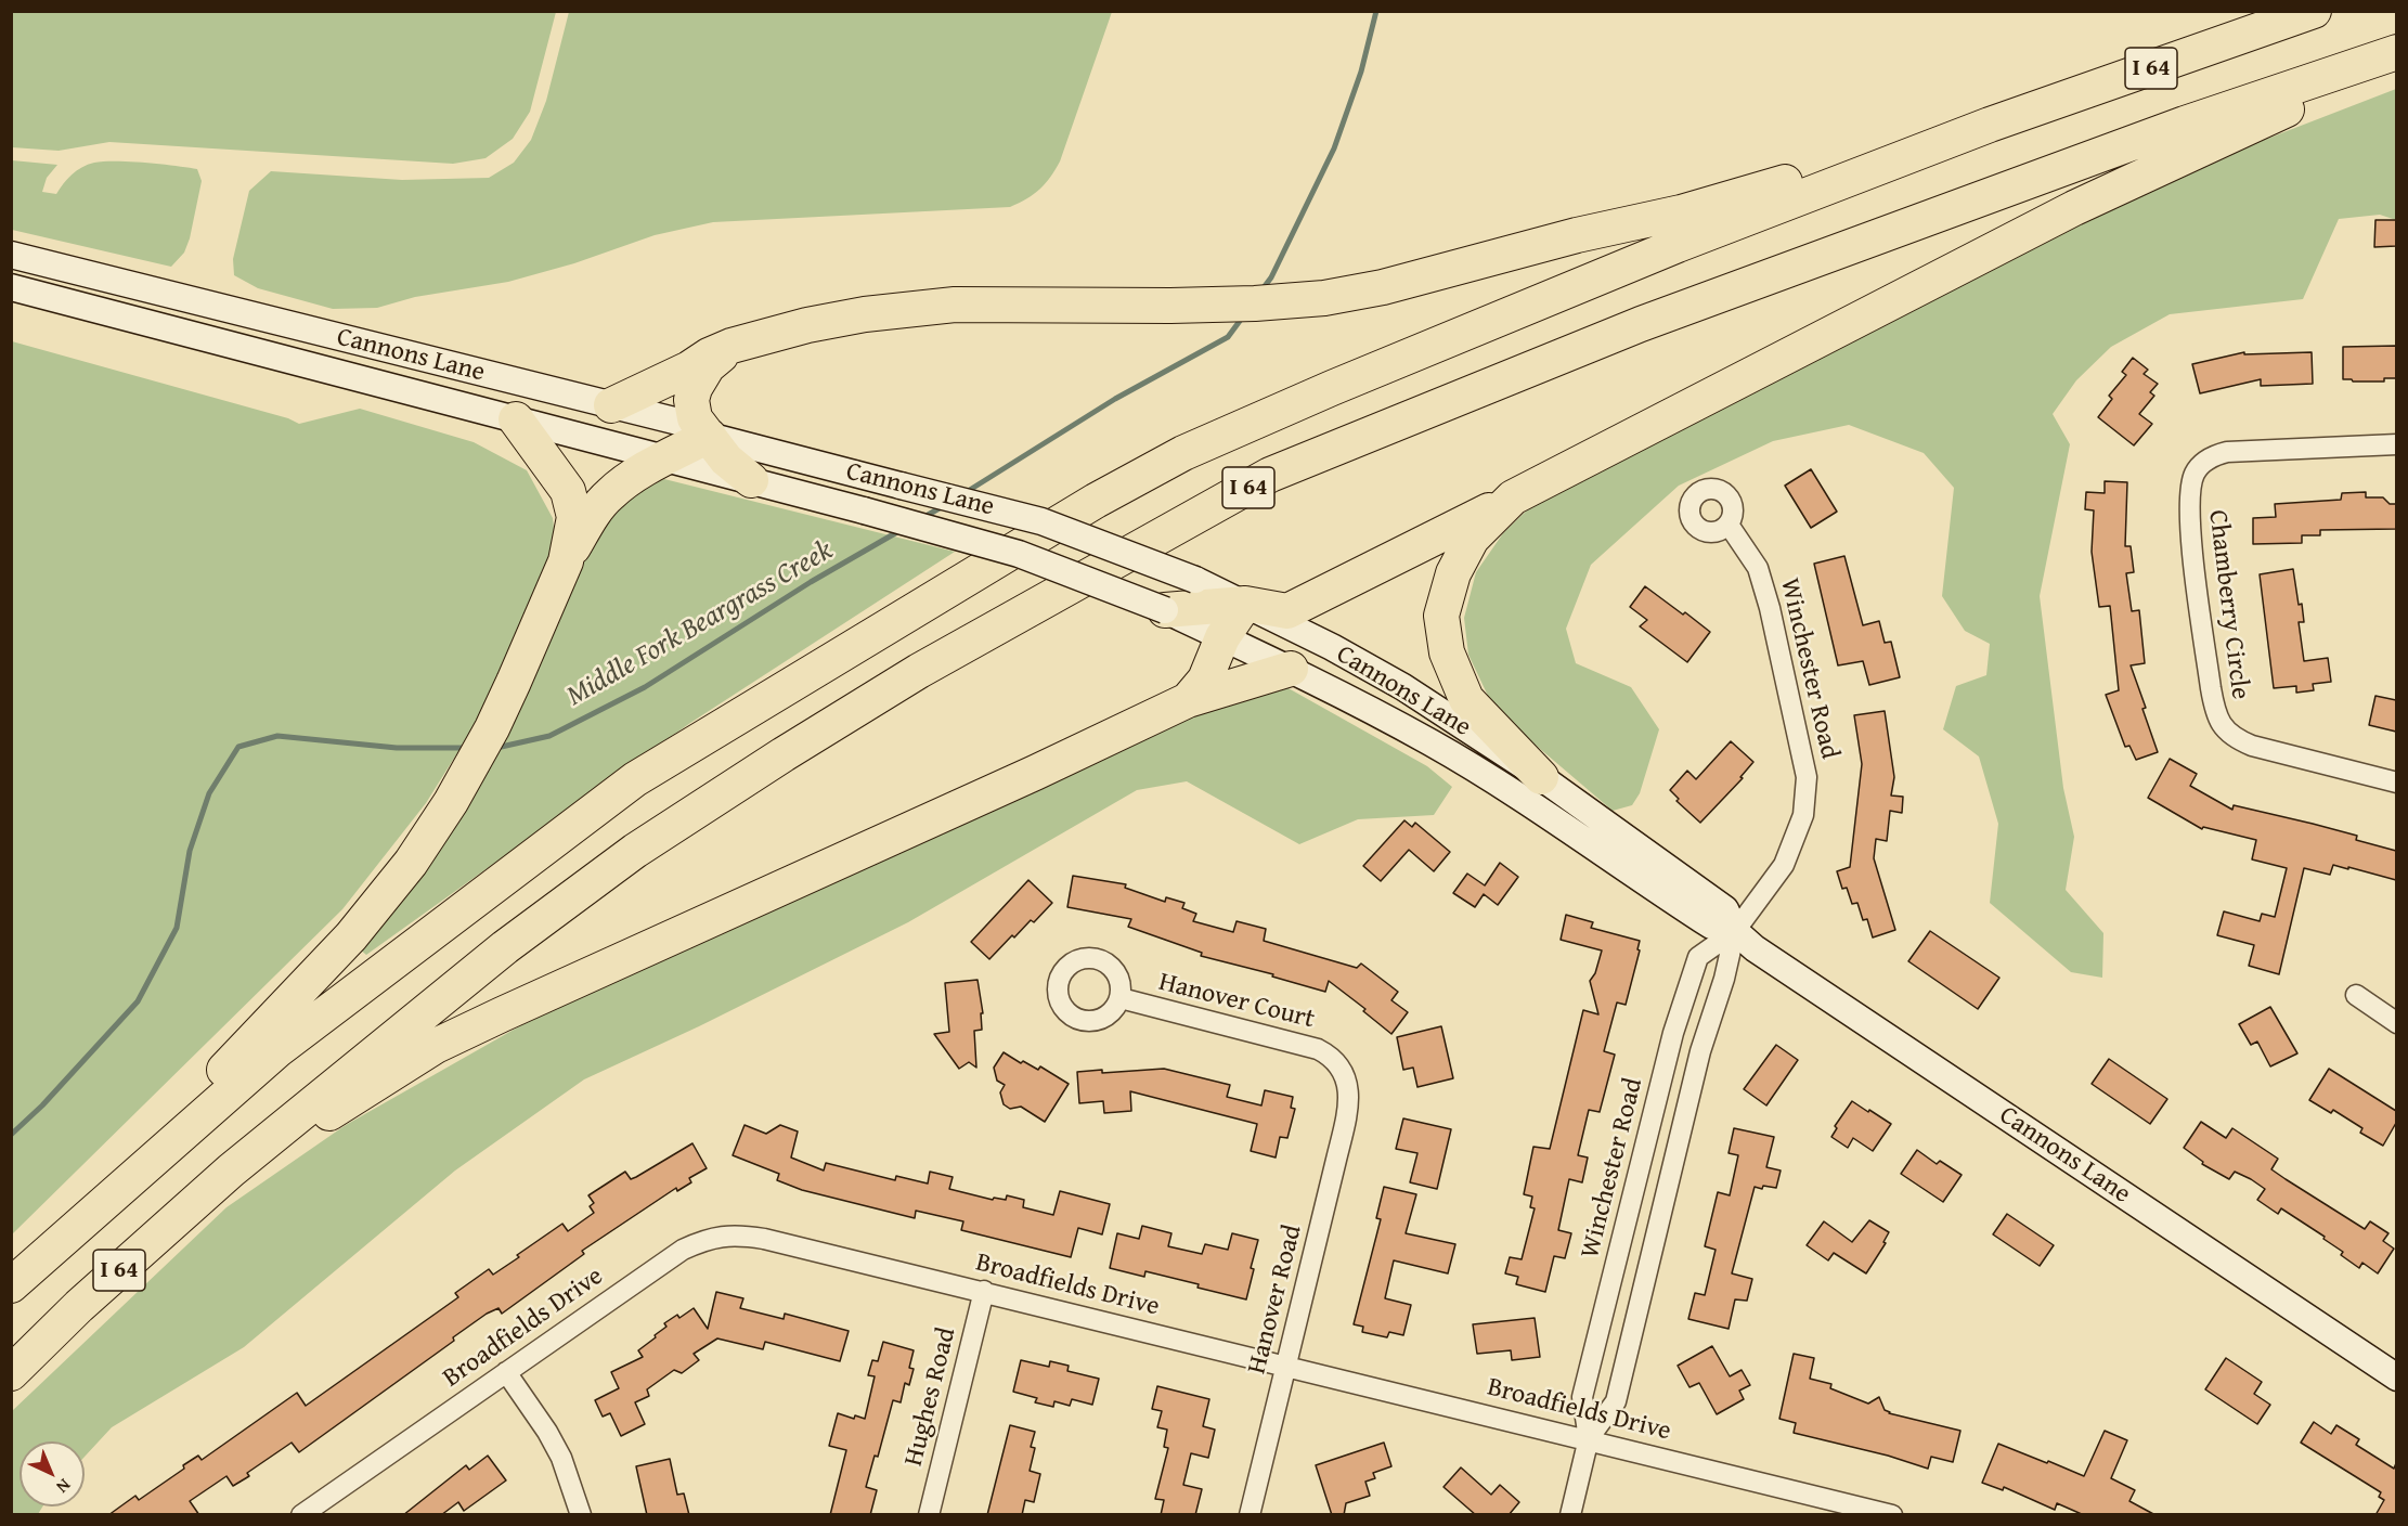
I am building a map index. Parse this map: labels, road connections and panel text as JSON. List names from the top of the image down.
{
  "streets": {
    "highway": ["I 64"],
    "main road": ["Cannons Lane"],
    "street": [
      "Chamberry Circle",
      "Winchester Road",
      "Hanover Court",
      "Broadfields Drive",
      "Hanover Road",
      "Hughes Road"
    ]
  },
  "crossings": [
    ["Cannons Lane", "Winchester Road"],
    ["Winchester Road", "Broadfields Drive"],
    ["Hanover Court", "Hanover Road"],
    ["Broadfields Drive", "Hanover Road"],
    ["Broadfields Drive", "Hughes Road"]
  ],
  "water": ["Middle Fork Beargrass Creek"],
  "north": "bottom right"
}
